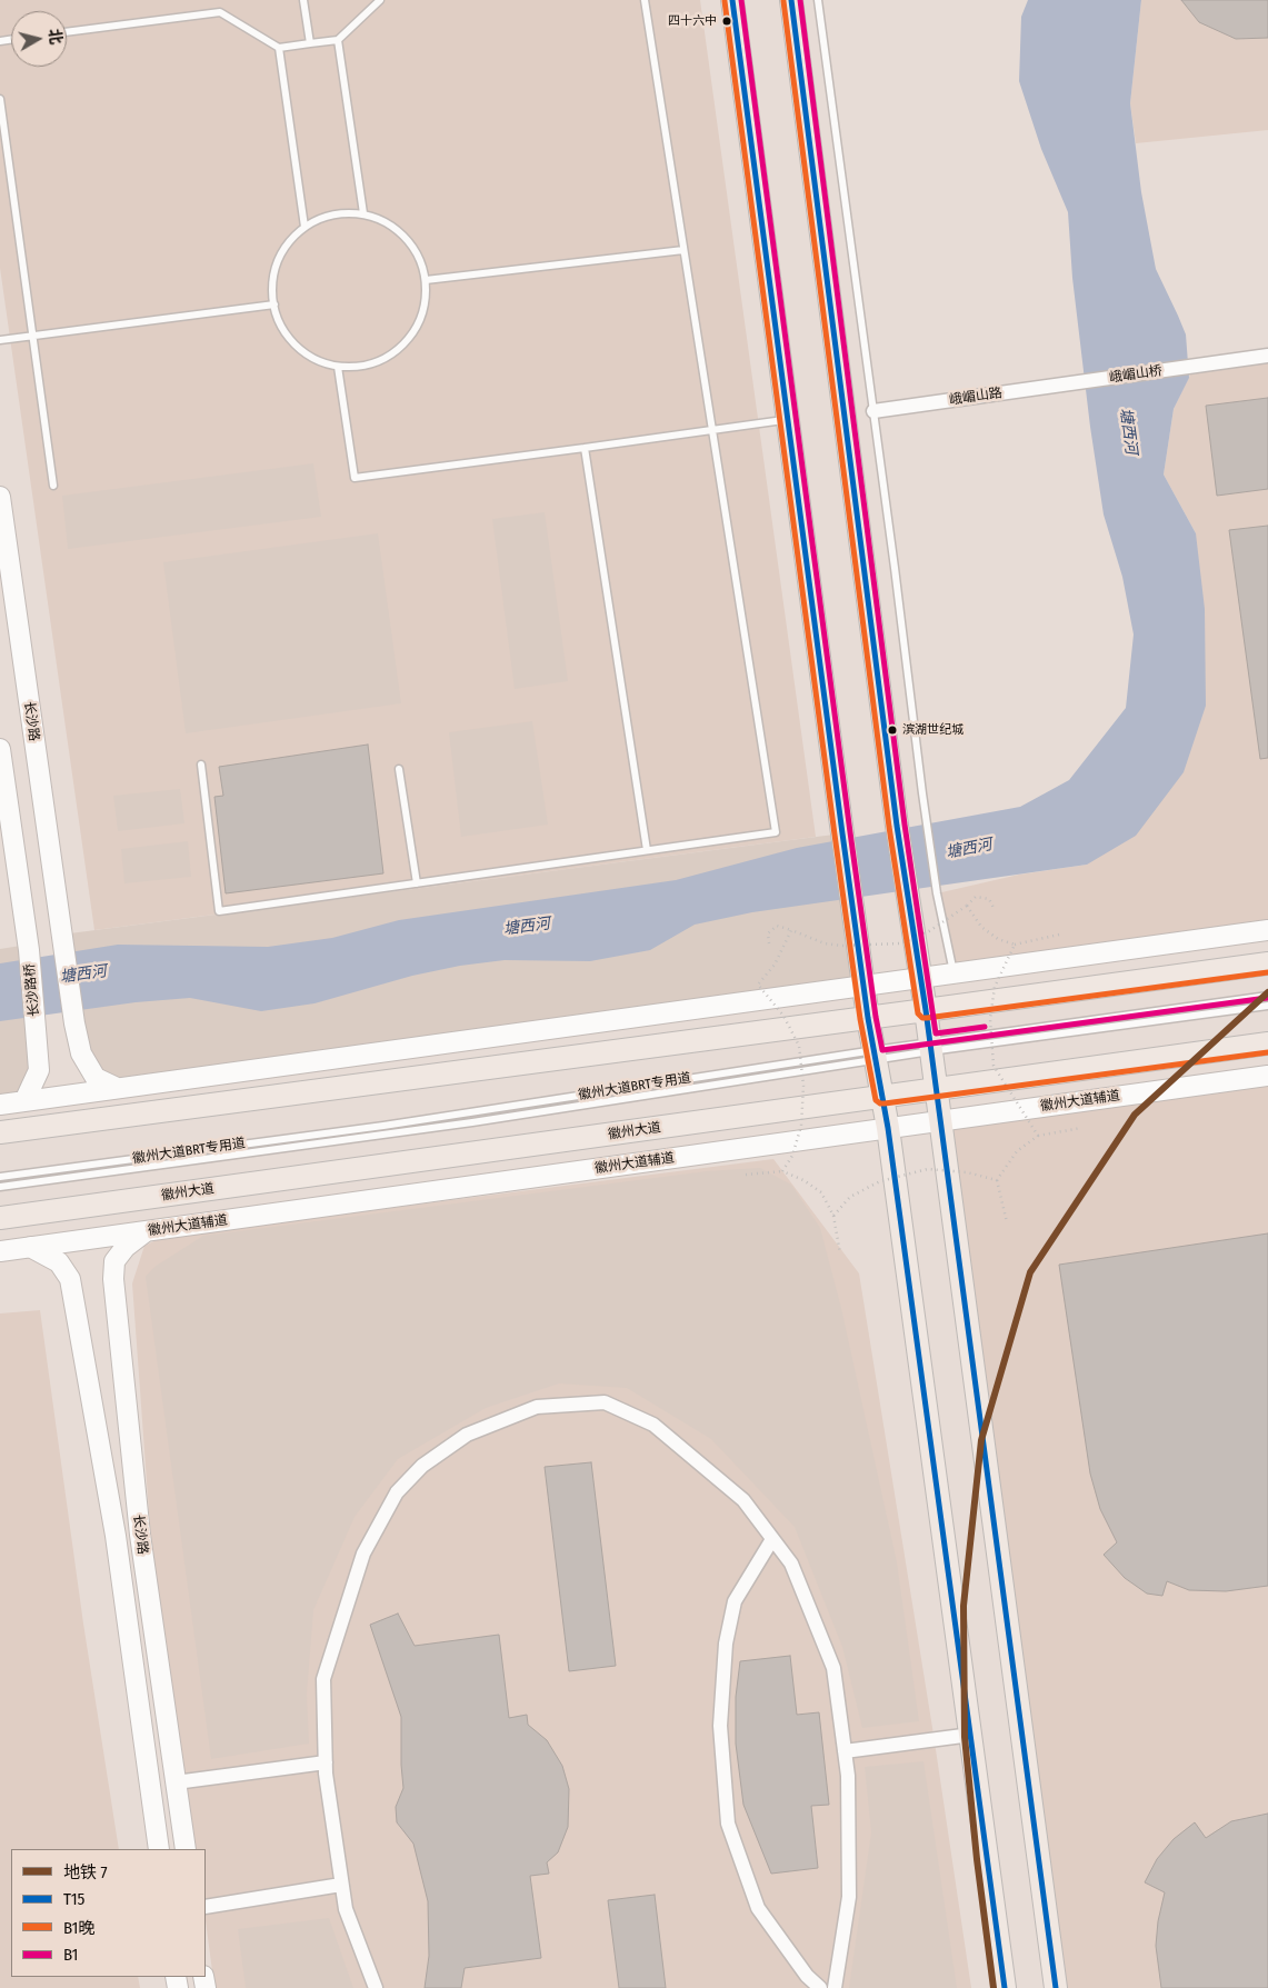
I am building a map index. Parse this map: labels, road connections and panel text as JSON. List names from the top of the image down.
{
  "streets": {
    "main road": ["徽州大道"],
    "street": [
      "峨嵋山桥",
      "峨嵋山路",
      "长沙路",
      "长沙路桥",
      "徽州大道辅道"
    ],
    "lane": ["徽州大道BRT专用道"]
  },
  "crossings": [
    ["峨嵋山桥", "峨嵋山路"],
    ["长沙路", "徽州大道辅道"]
  ],
  "water": ["塘西河"],
  "places": ["四十六中", "滨湖世纪城"],
  "lines": [
    "transit line T15",
    "transit line B1",
    "transit line B1晚",
    "metro line 7"
  ],
  "legend": [
    "地铁 7",
    "T15",
    "B1晚",
    "B1"
  ],
  "north": "right"
}
